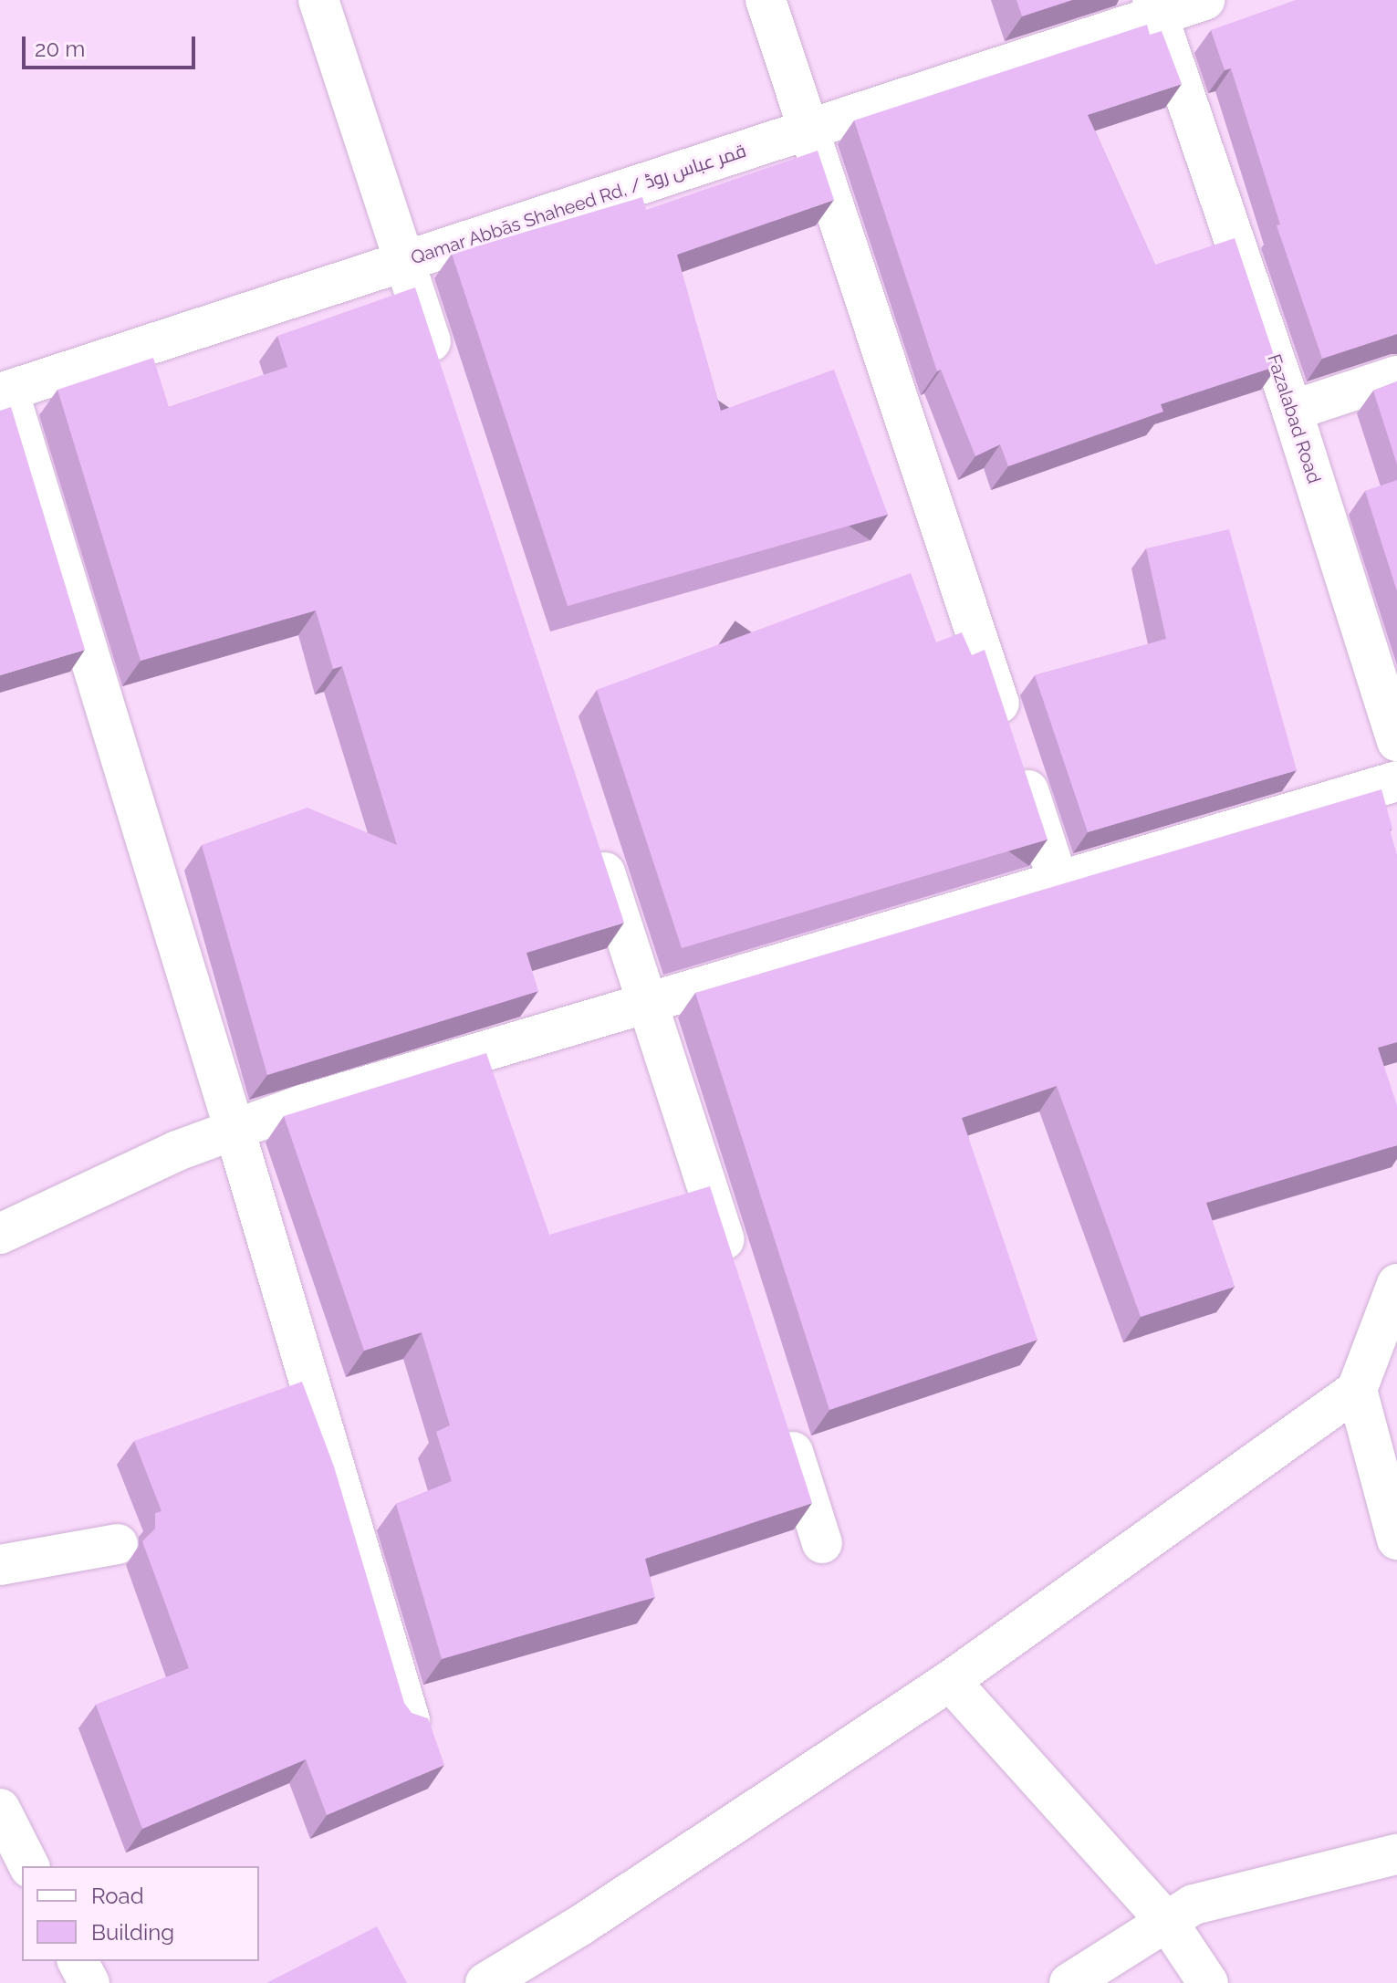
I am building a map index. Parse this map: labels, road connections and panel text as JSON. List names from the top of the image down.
{
  "streets": {
    "street": ["Qamar Abbās Shaheed Rd, / قمر عباس روڈ", "Fazalabad Road"]
  },
  "crossings": [
    ["Qamar Abbās Shaheed Rd, / قمر عباس روڈ", "Fazalabad Road"]
  ],
  "legend": ["Road", "Building"],
  "scale_bar": "20 m"
}
